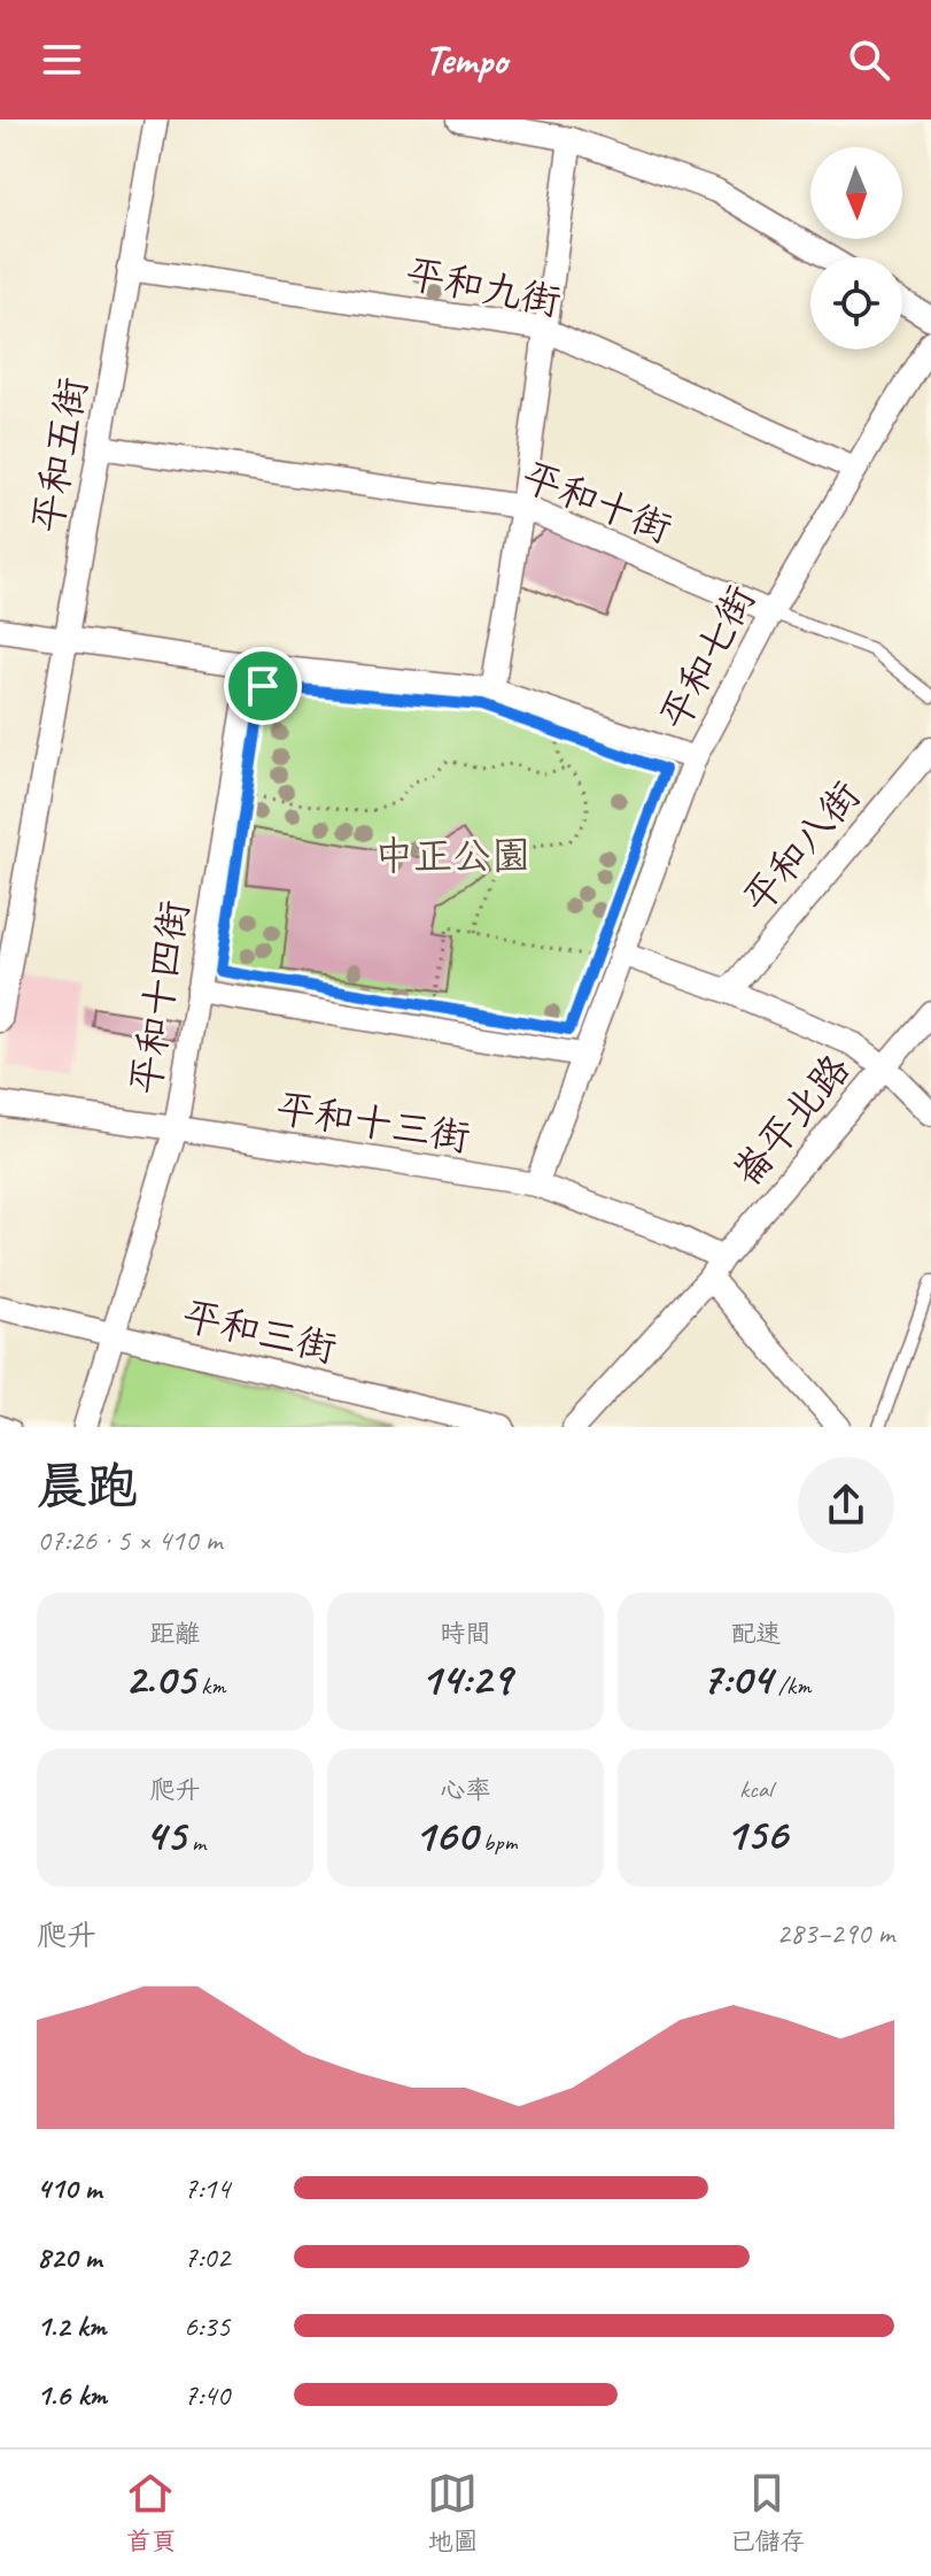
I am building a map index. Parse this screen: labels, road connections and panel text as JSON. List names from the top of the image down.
{
  "streets": {
    "street": [
      "平和九街",
      "平和五街",
      "平和十街",
      "平和七街",
      "平和八街",
      "平和十四街",
      "崙平北路",
      "平和十三街",
      "平和三街"
    ]
  },
  "crossings": [
    ["平和九街", "平和五街"],
    ["平和九街", "平和七街"],
    ["平和五街", "平和十街"],
    ["平和十街", "平和七街"],
    ["平和七街", "平和十三街"],
    ["平和十四街", "平和十三街"],
    ["平和十四街", "平和三街"],
    ["崙平北路", "平和十三街"]
  ],
  "parks": ["中正公園"],
  "north": "bottom",
  "page": {
    "header": "Tempo",
    "heading": ["晨跑", "07:26 · 5 × 410 m"],
    "stats": [
      ["距離", "2.05 km"],
      ["時間", "14:29"],
      ["配速", "7:04 /km"],
      ["爬升", "45 m"],
      ["心率", "160 bpm"],
      ["kcal", "156"]
    ],
    "chart": ["爬升", "283–290 m"],
    "list": [
      {
        "name": "410 m",
        "note": "7:14"
      },
      {
        "name": "820 m",
        "note": "7:02"
      },
      {
        "name": "1.2 km",
        "note": "6:35"
      },
      {
        "name": "1.6 km",
        "note": "7:40"
      }
    ],
    "tabs": ["首頁", "地圖", "已儲存"]
  }
}
